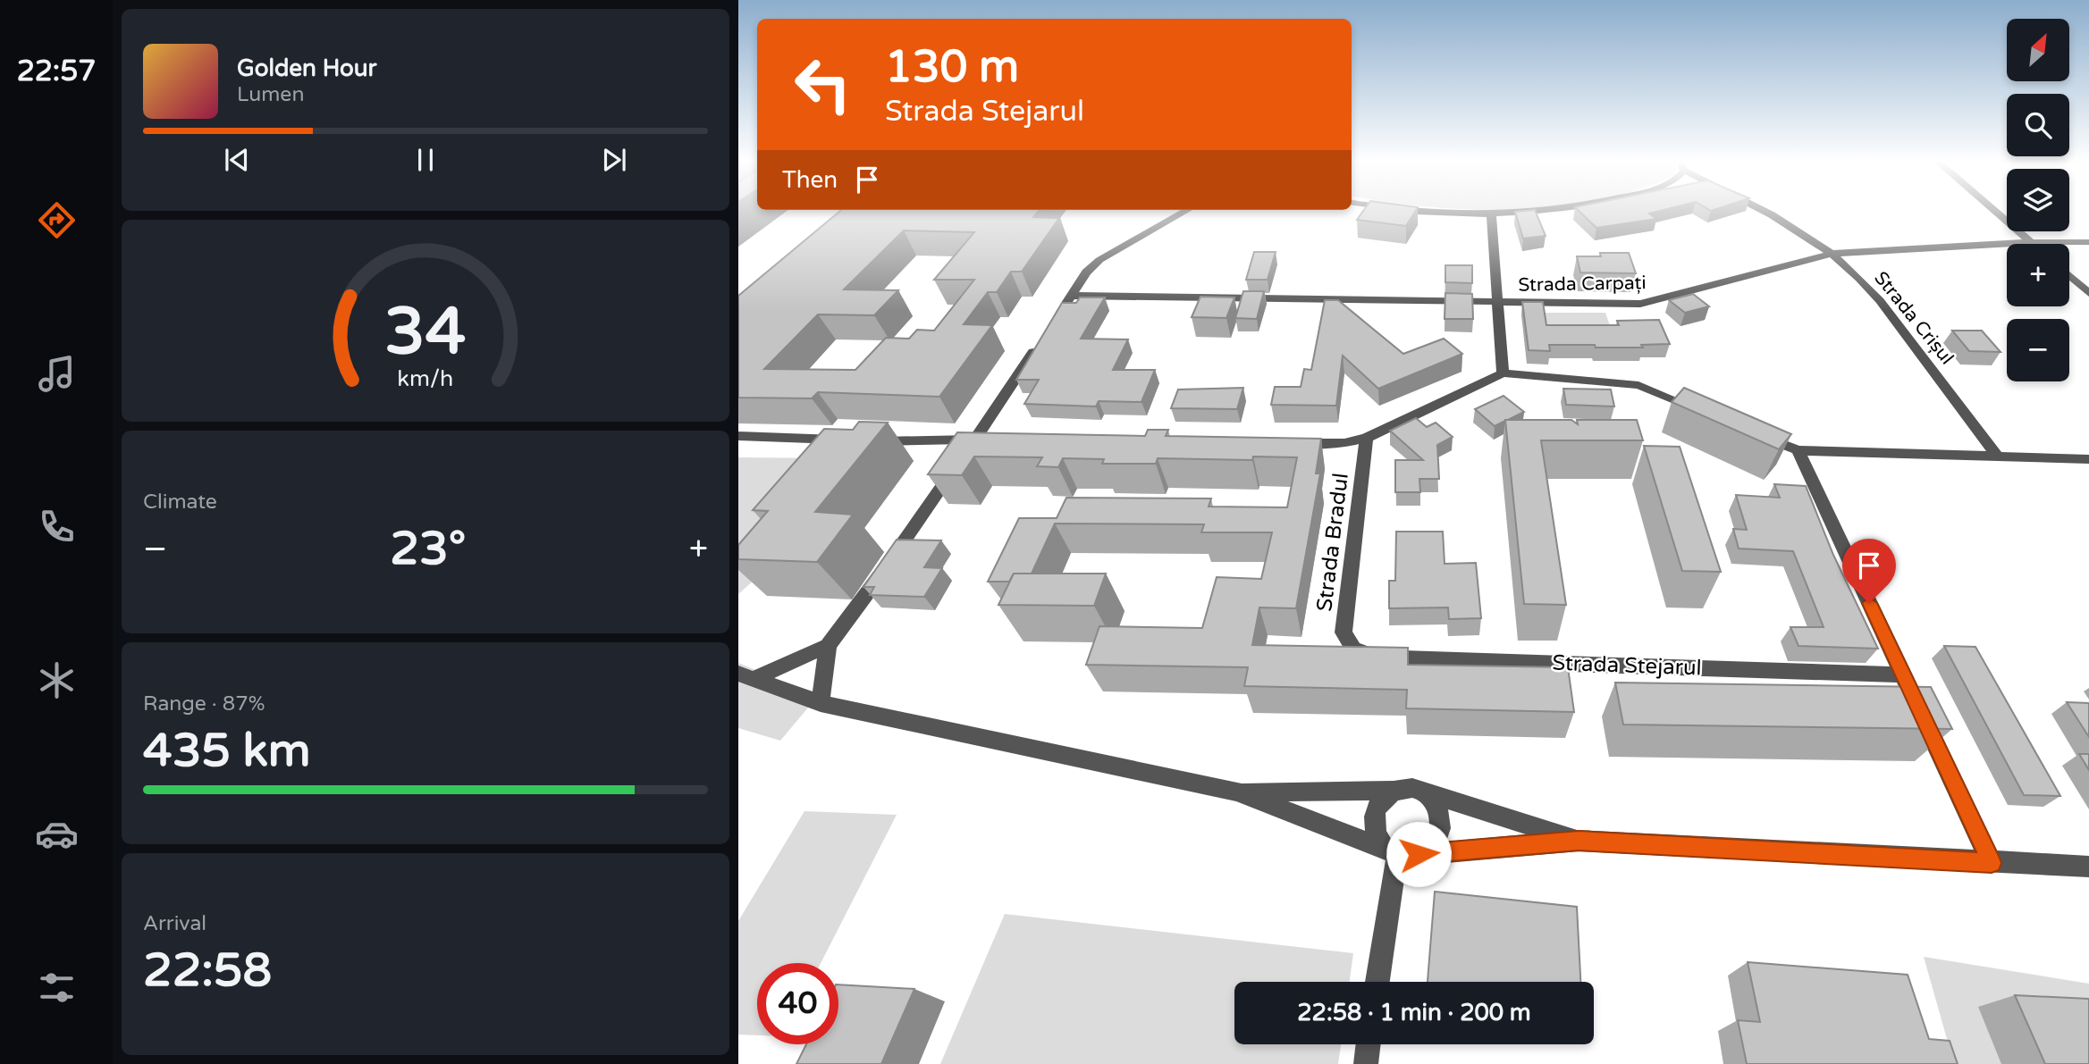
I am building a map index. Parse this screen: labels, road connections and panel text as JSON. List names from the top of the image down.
{
  "streets": {
    "street": [
      "Strada Carpați",
      "Strada Crișul",
      "Strada Bradul",
      "Strada Stejarul"
    ]
  },
  "crossings": [
    ["Strada Carpați", "Strada Crișul"],
    ["Strada Bradul", "Strada Stejarul"]
  ],
  "north": "top right",
  "page": {
    "tabs": "22:57",
    "map_buttons": ["+", "−"],
    "turn": ["130 m", "Strada Stejarul"],
    "song": ["Golden Hour", "Lumen"],
    "then": "Then",
    "tile": [
      "Climate",
      ["Range · 87%", "435 km"],
      ["Arrival", "22:58"]
    ],
    "heat": ["−", "23°", "+"],
    "limit": "40",
    "trip": "22:58 · 1 min · 200 m",
    "gauge": ["34", "km/h"]
  }
}
